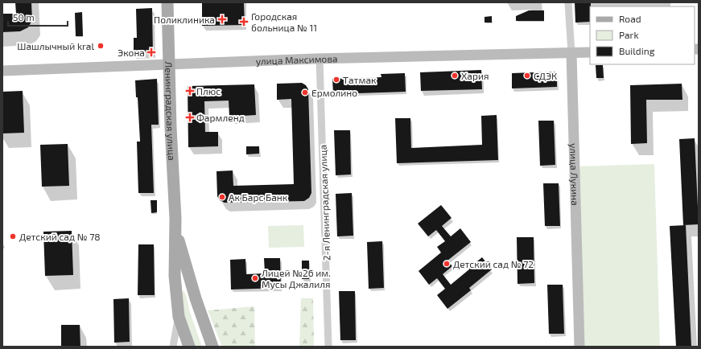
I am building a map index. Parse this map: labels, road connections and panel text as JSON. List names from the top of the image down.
{
  "streets": {
    "main road": ["улица Максимова", "Ленинградская улица", "улица Лукина"],
    "street": ["2-я Ленинградская улица"]
  },
  "crossings": [
    ["улица Максимова", "Ленинградская улица"],
    ["улица Максимова", "улица Лукина"],
    ["улица Максимова", "2-я Ленинградская улица"]
  ],
  "places": {
    "health": [
      "Поликлиника",
      "Городская больница № 11",
      "Экона",
      "Плюс",
      "Фармленд"
    ],
    "other": [
      "Шашлычный kral",
      "Хария",
      "СДЭК",
      "Татмак",
      "Ермолино",
      "Ак Барс Банк",
      "Детский сад № 78",
      "Детский сад № 72",
      "Лицей №26 им. Мусы Джалиля"
    ]
  },
  "legend": ["Road", "Park", "Building"],
  "scale_bar": "50 m"
}
